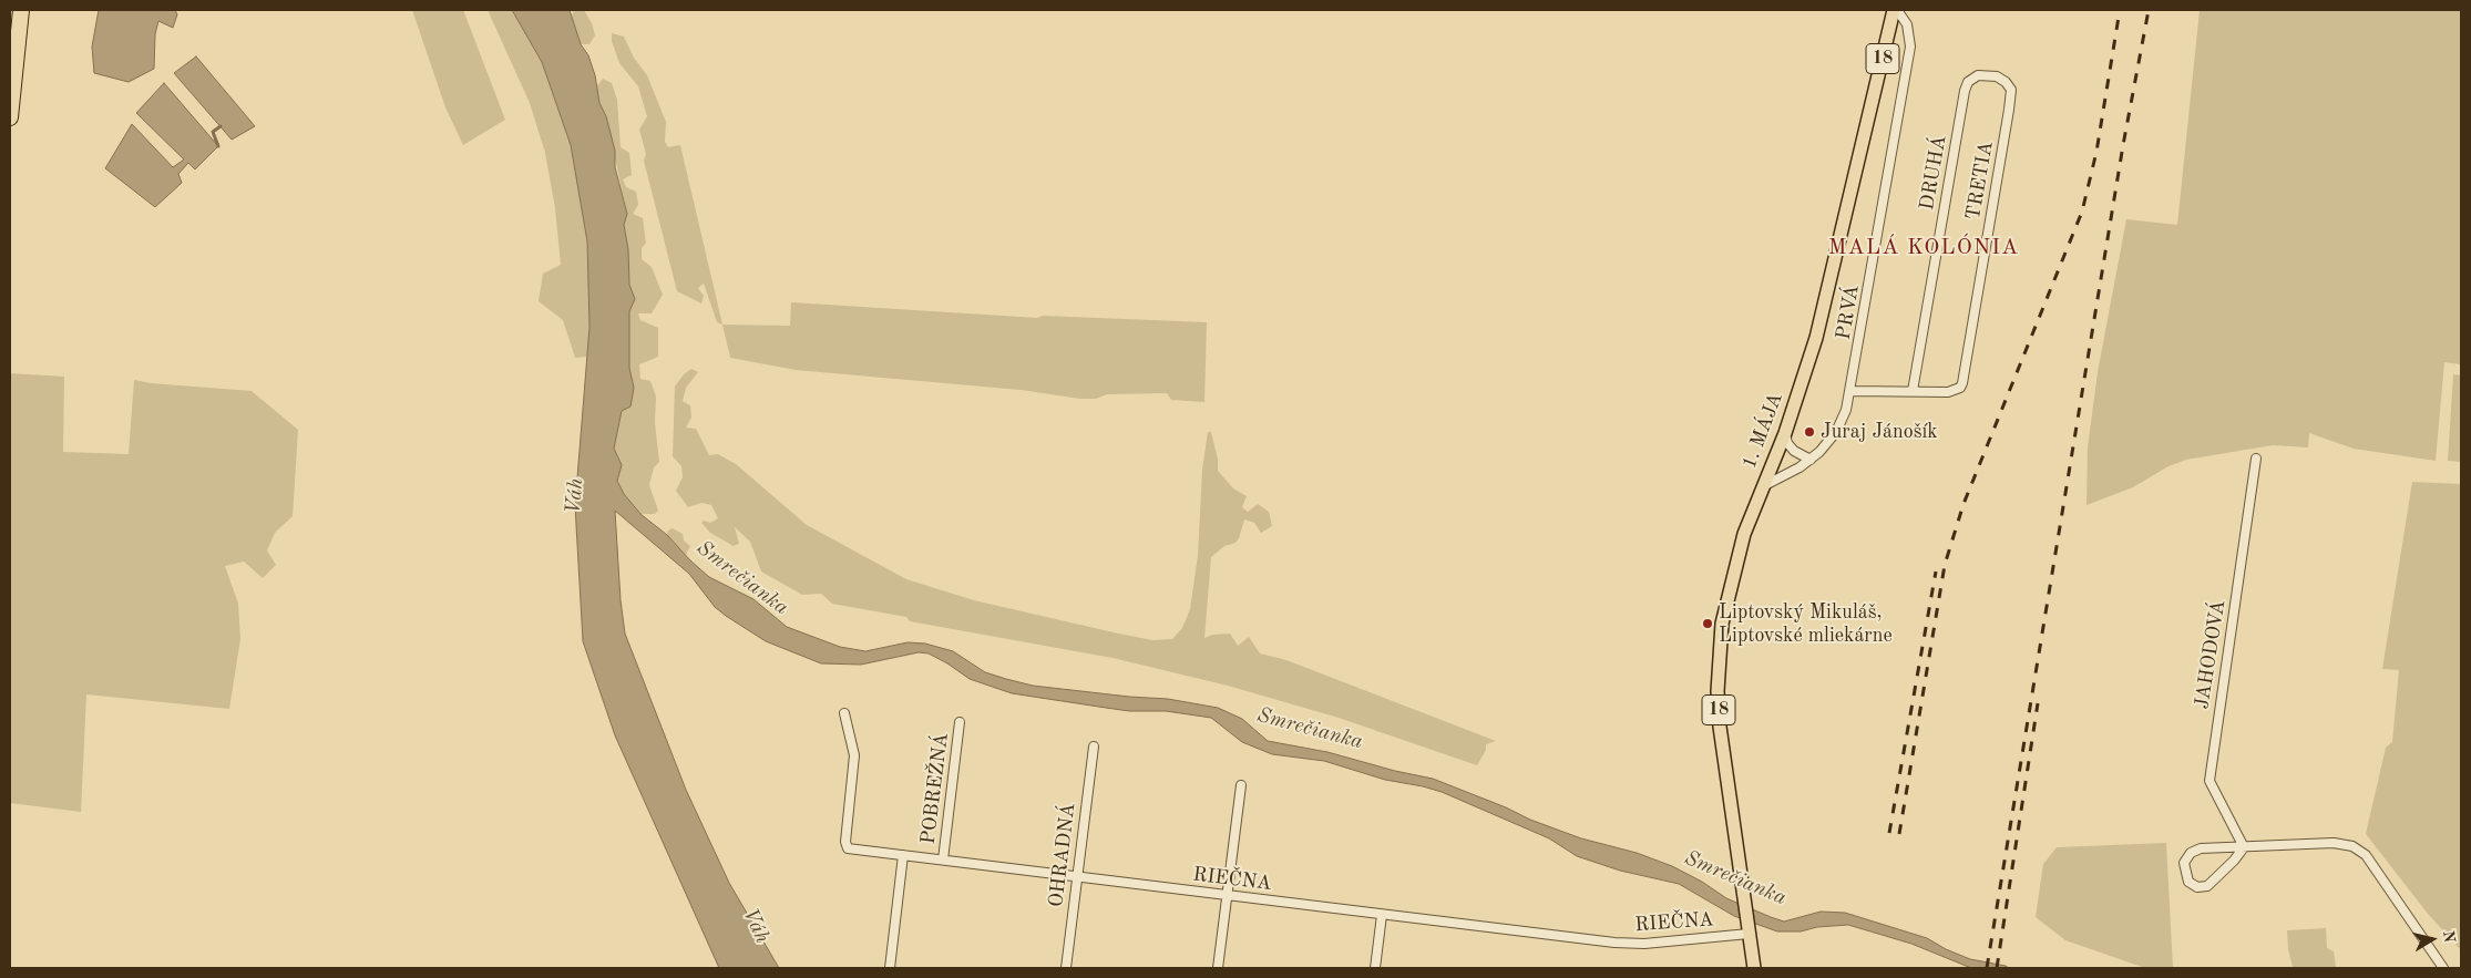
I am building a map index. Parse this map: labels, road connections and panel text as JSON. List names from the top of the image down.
{
  "streets": {
    "main road": ["18", "1. MÁJA"],
    "street": [
      "DRUHÁ",
      "TRETIA",
      "PRVÁ",
      "JAHODOVÁ",
      "POBREŽNÁ",
      "OHRADNÁ",
      "RIEČNA"
    ]
  },
  "crossings": [
    ["18", "1. MÁJA"],
    ["18", "RIEČNA"],
    ["DRUHÁ", "TRETIA"],
    ["PRVÁ", "1. MÁJA"],
    ["1. MÁJA", "RIEČNA"],
    ["POBREŽNÁ", "RIEČNA"],
    ["OHRADNÁ", "RIEČNA"]
  ],
  "districts": ["MALÁ KOLÓNIA"],
  "water": ["Váh", "Smrečianka"],
  "places": ["Juraj Jánošík", "Liptovský Mikuláš, Liptovské mliekárne"],
  "north": "right"
}
